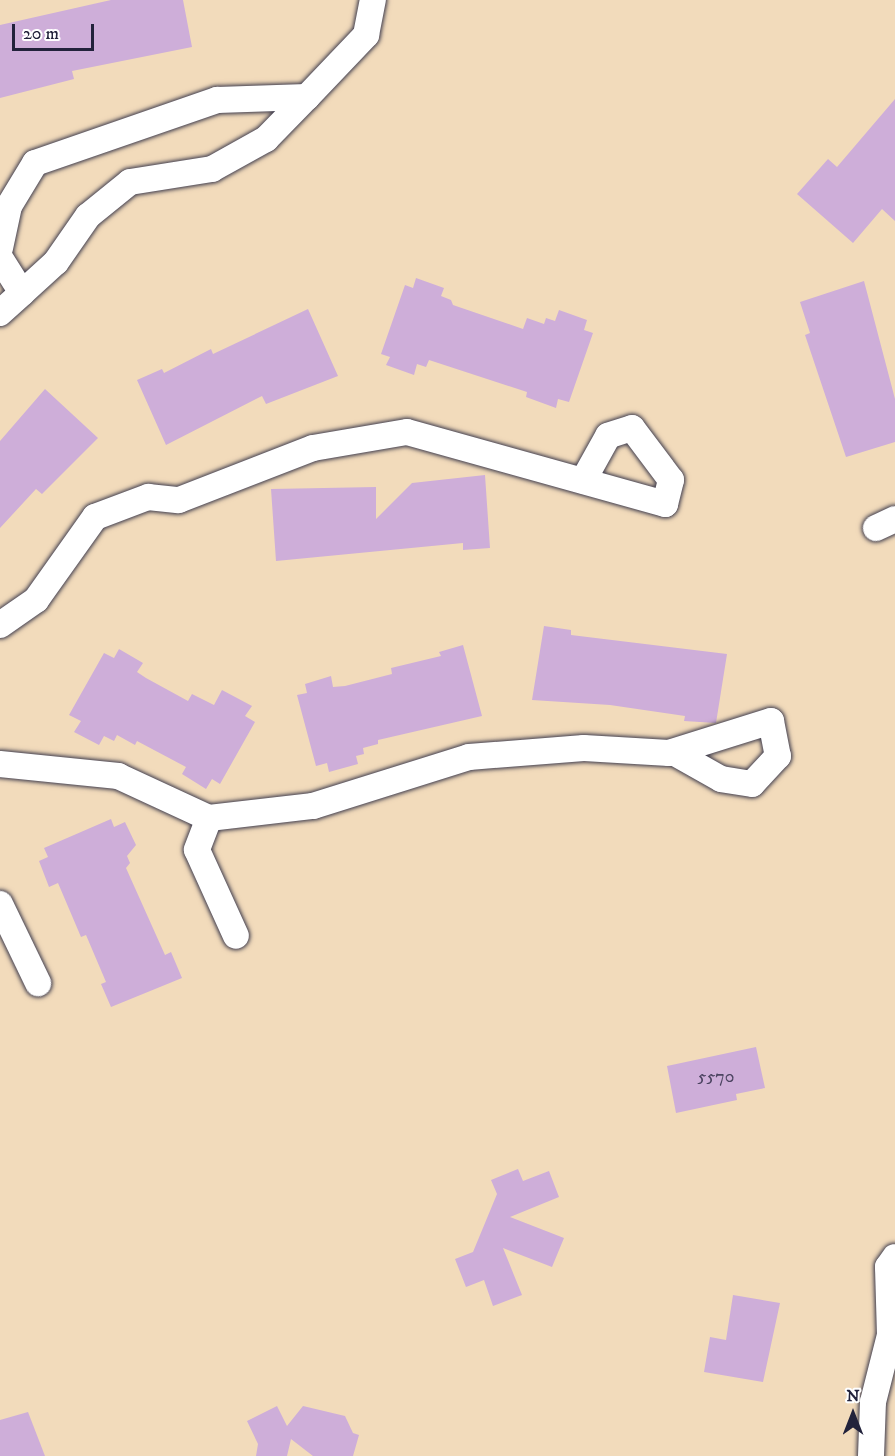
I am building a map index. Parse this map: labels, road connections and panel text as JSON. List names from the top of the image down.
{
  "house_numbers": ["5570"],
  "scale_bar": "20 m",
  "north": "top"
}
